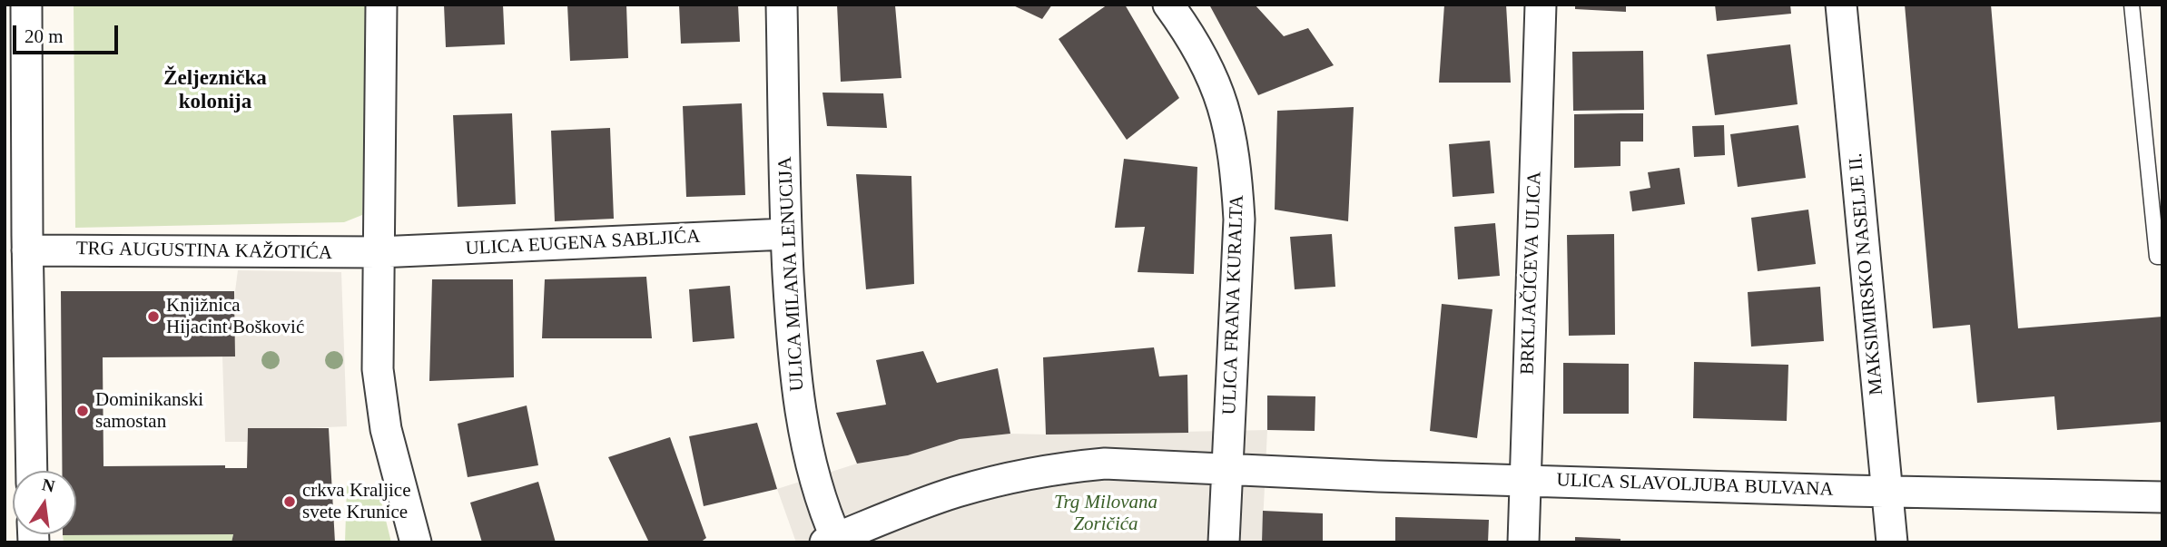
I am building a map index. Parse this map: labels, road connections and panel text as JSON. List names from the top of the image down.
{
  "streets": {
    "street": [
      "ULICA EUGENA SABLJIĆA",
      "TRG AUGUSTINA KAŽOTIĆA",
      "BRKLJAČIĆEVA ULICA",
      "ULICA MILANA LENUCIJA",
      "MAKSIMIRSKO NASELJE II.",
      "ULICA FRANA KURALTA",
      "ULICA SLAVOLJUBA BULVANA"
    ]
  },
  "crossings": [
    ["ULICA EUGENA SABLJIĆA", "TRG AUGUSTINA KAŽOTIĆA"],
    ["ULICA EUGENA SABLJIĆA", "ULICA MILANA LENUCIJA"],
    ["BRKLJAČIĆEVA ULICA", "ULICA SLAVOLJUBA BULVANA"],
    ["MAKSIMIRSKO NASELJE II.", "ULICA SLAVOLJUBA BULVANA"],
    ["ULICA FRANA KURALTA", "ULICA SLAVOLJUBA BULVANA"]
  ],
  "districts": ["Željeznička kolonija"],
  "parks": ["Trg Milovana Zoričića"],
  "places": ["Knjižnica Hijacint Bošković", "Dominikanski samostan", "crkva Kraljice svete Krunice"],
  "scale_bar": "20 m",
  "north": "top"
}
